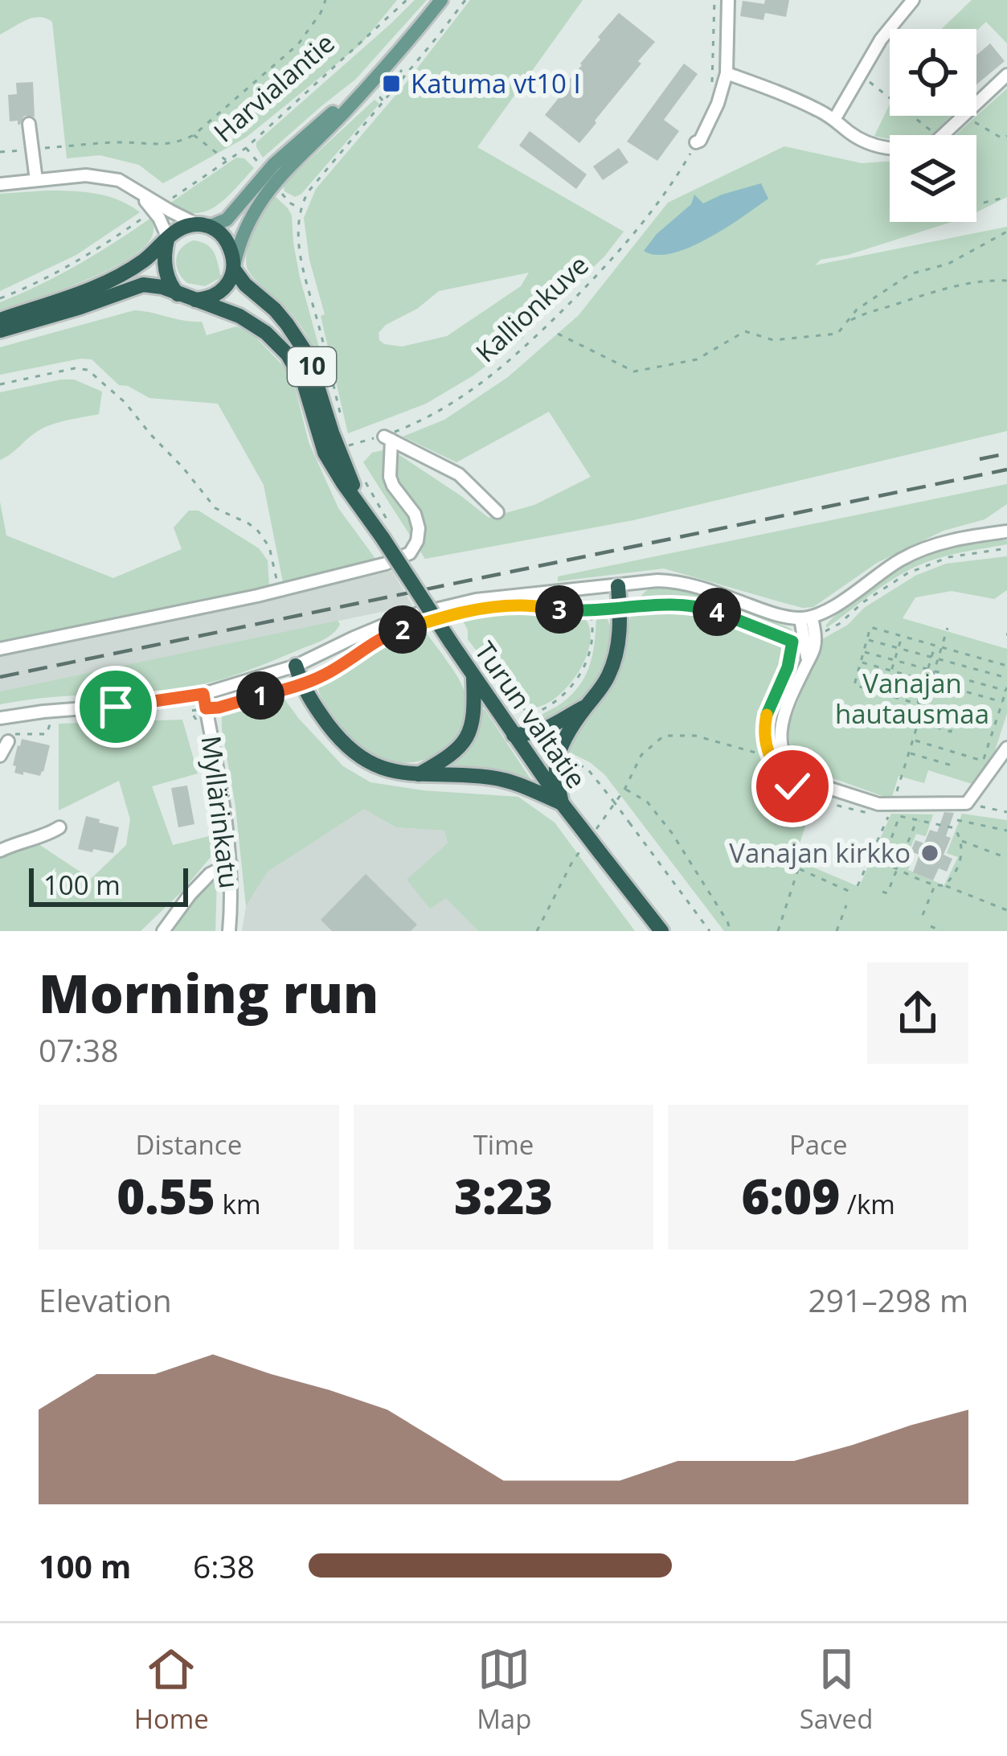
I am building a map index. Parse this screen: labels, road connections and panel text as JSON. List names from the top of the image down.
{
  "streets": {
    "highway": ["10", "Turun valtatie"],
    "street": ["Myllärinkatu"],
    "path": ["Harvialantie", "Kallionkuve"]
  },
  "crossings": [
    ["10", "Turun valtatie"]
  ],
  "parks": ["Vanajan hautausmaa"],
  "places": {
    "transit": ["Katuma vt10 I"],
    "other": ["Vanajan kirkko"]
  },
  "scale_bar": "100 m",
  "page": {
    "pins": [
      "3",
      "4",
      "2",
      "1"
    ],
    "scale": "100 m",
    "heading": ["Morning run", "07:38"],
    "stats": [
      ["Distance", "0.55 km"],
      ["Time", "3:23"],
      ["Pace", "6:09 /km"]
    ],
    "chart": ["Elevation", "291–298 m"],
    "list": [
      {
        "name": "100 m",
        "note": "6:38"
      }
    ],
    "tabs": ["Home", "Map", "Saved"]
  }
}
